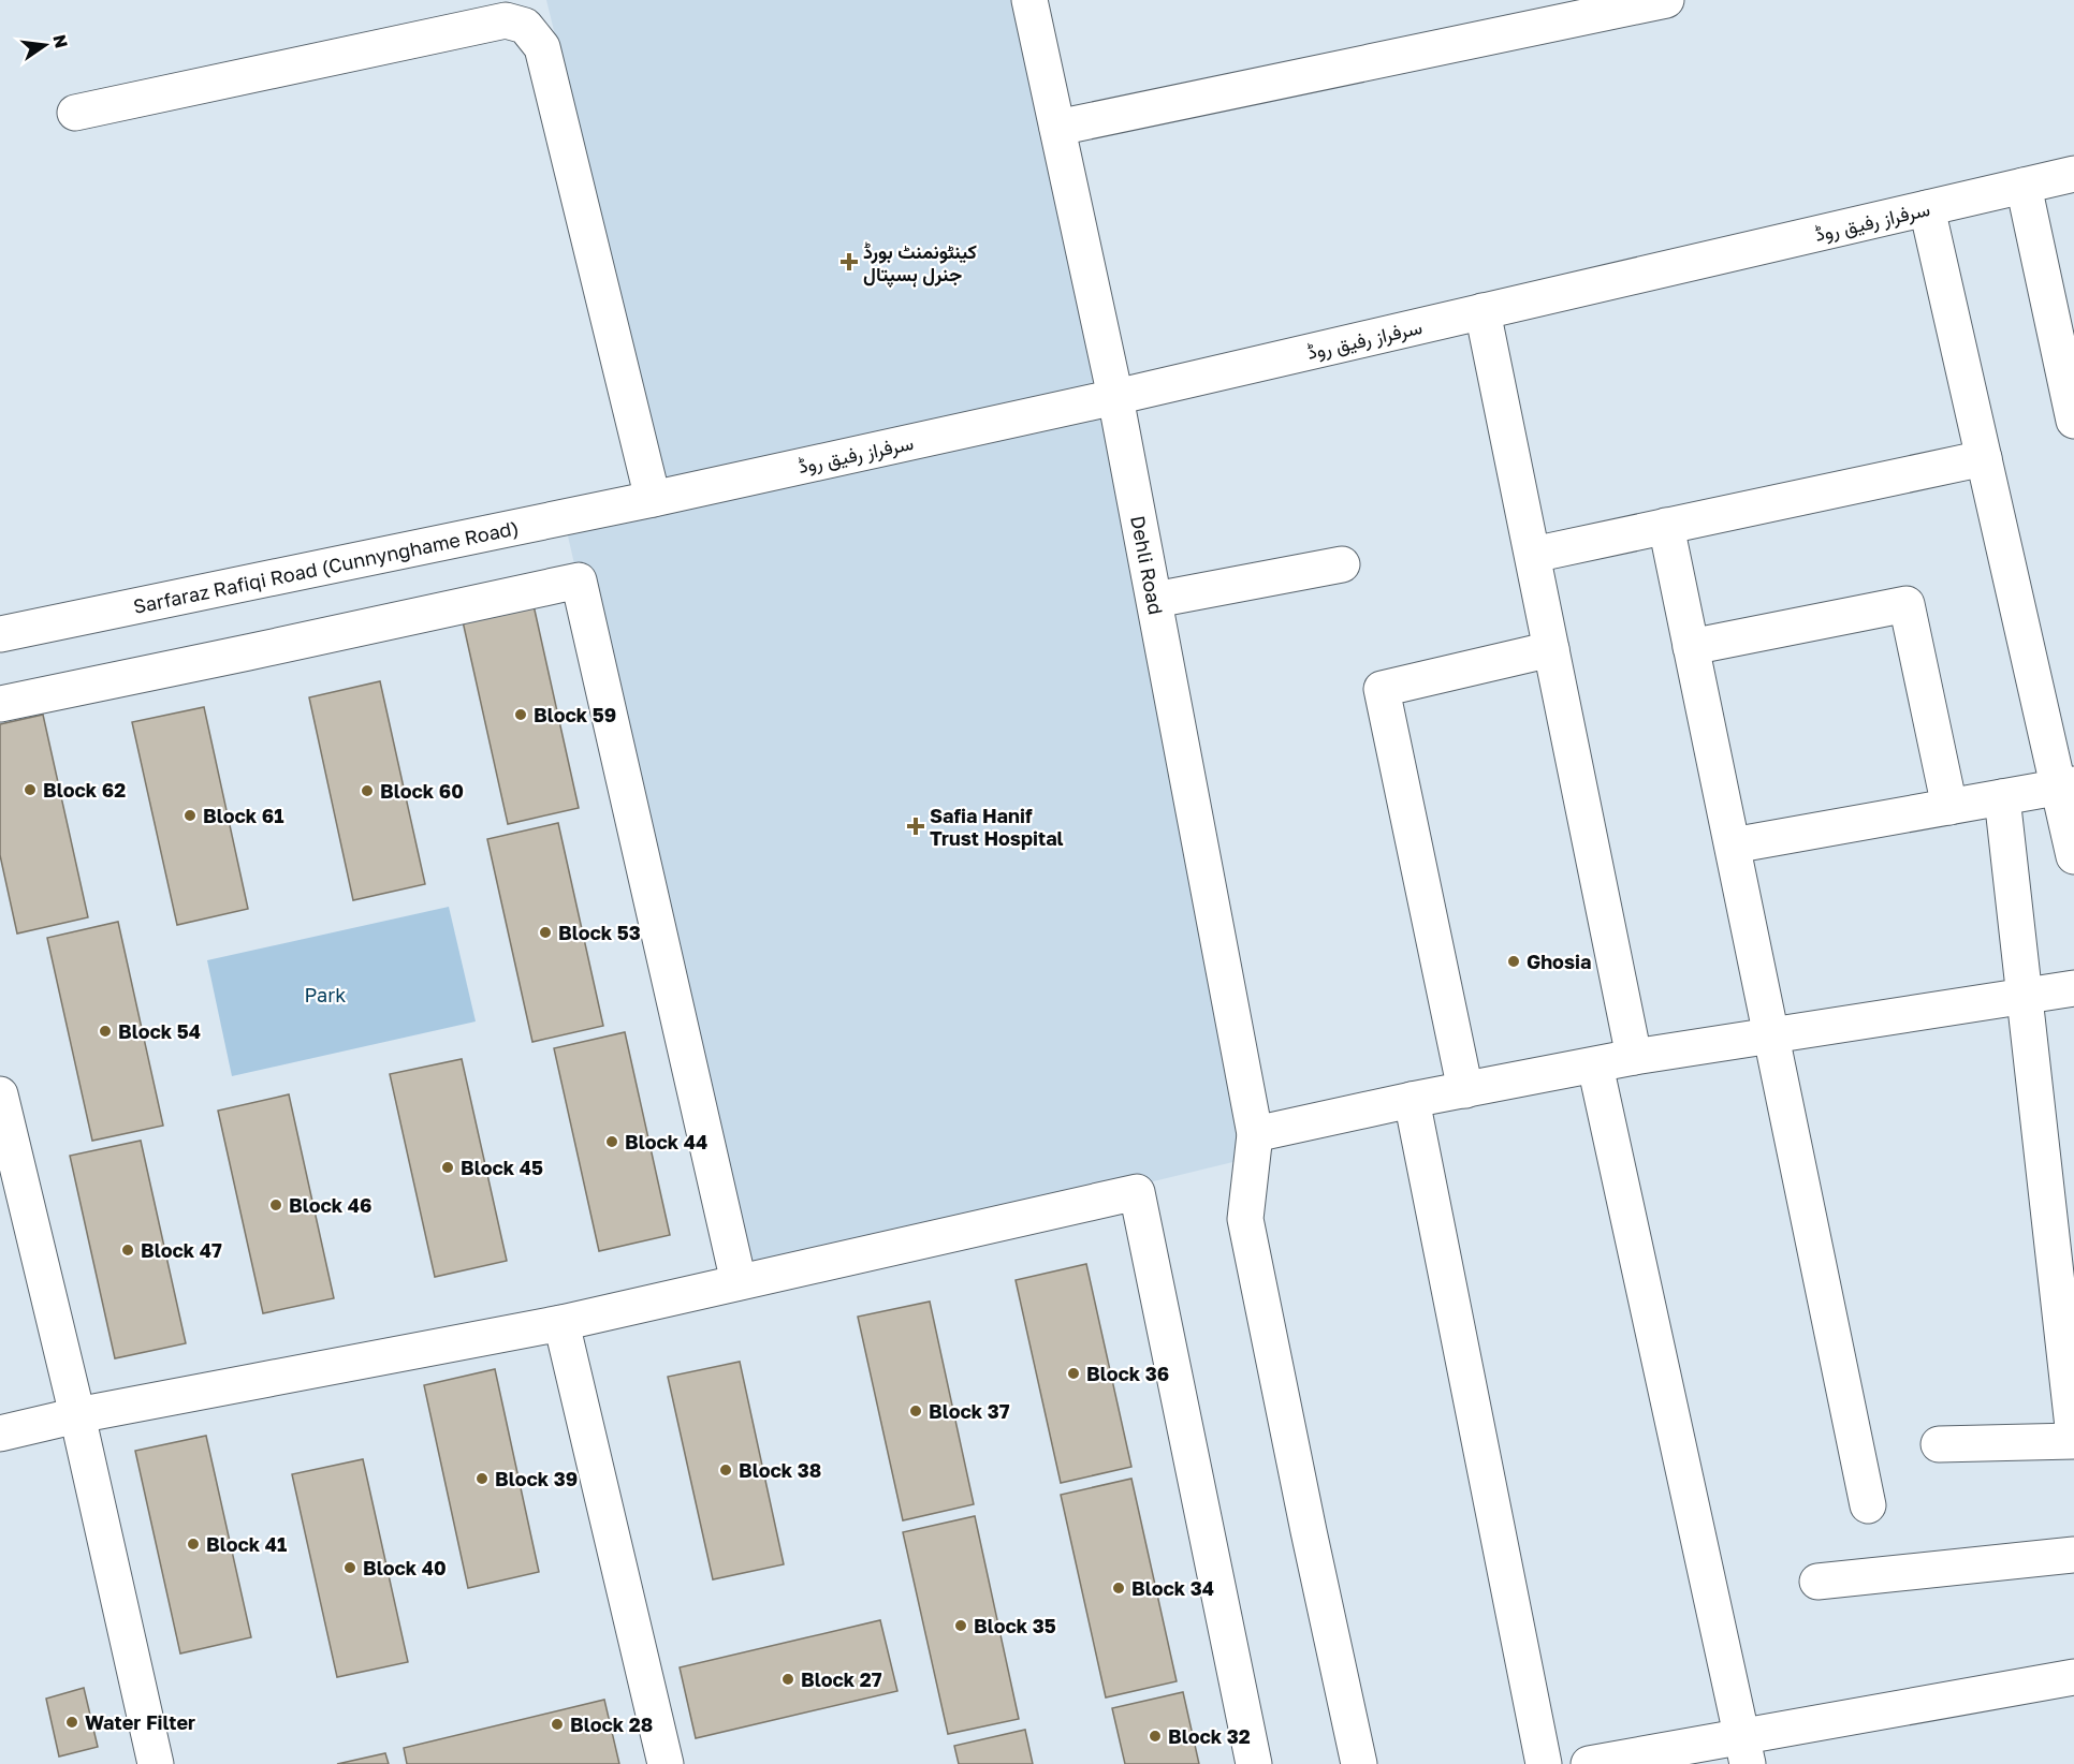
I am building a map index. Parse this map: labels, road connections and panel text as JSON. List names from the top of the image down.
{
  "streets": {
    "street": ["سرفراز رفیق روڈ", "Dehli Road", "Sarfaraz Rafiqi Road (Cunnynghame Road)"]
  },
  "crossings": [
    ["سرفراز رفیق روڈ", "Dehli Road"],
    ["سرفراز رفیق روڈ", "Sarfaraz Rafiqi Road (Cunnynghame Road)"]
  ],
  "parks": ["Park"],
  "places": {
    "health": ["کینٹونمنٹ بورڈ جنرل ہسپتال", "Safia Hanif Trust Hospital"],
    "other": [
      "Block 59",
      "Block 62",
      "Block 60",
      "Block 61",
      "Block 53",
      "Ghosia",
      "Block 54",
      "Block 44",
      "Block 45",
      "Block 46",
      "Block 47",
      "Block 36",
      "Block 37",
      "Block 38",
      "Block 39",
      "Block 41",
      "Block 40",
      "Block 34",
      "Block 35",
      "Block 27",
      "Water Filter",
      "Block 28",
      "Block 32"
    ]
  },
  "north": "right"
}
